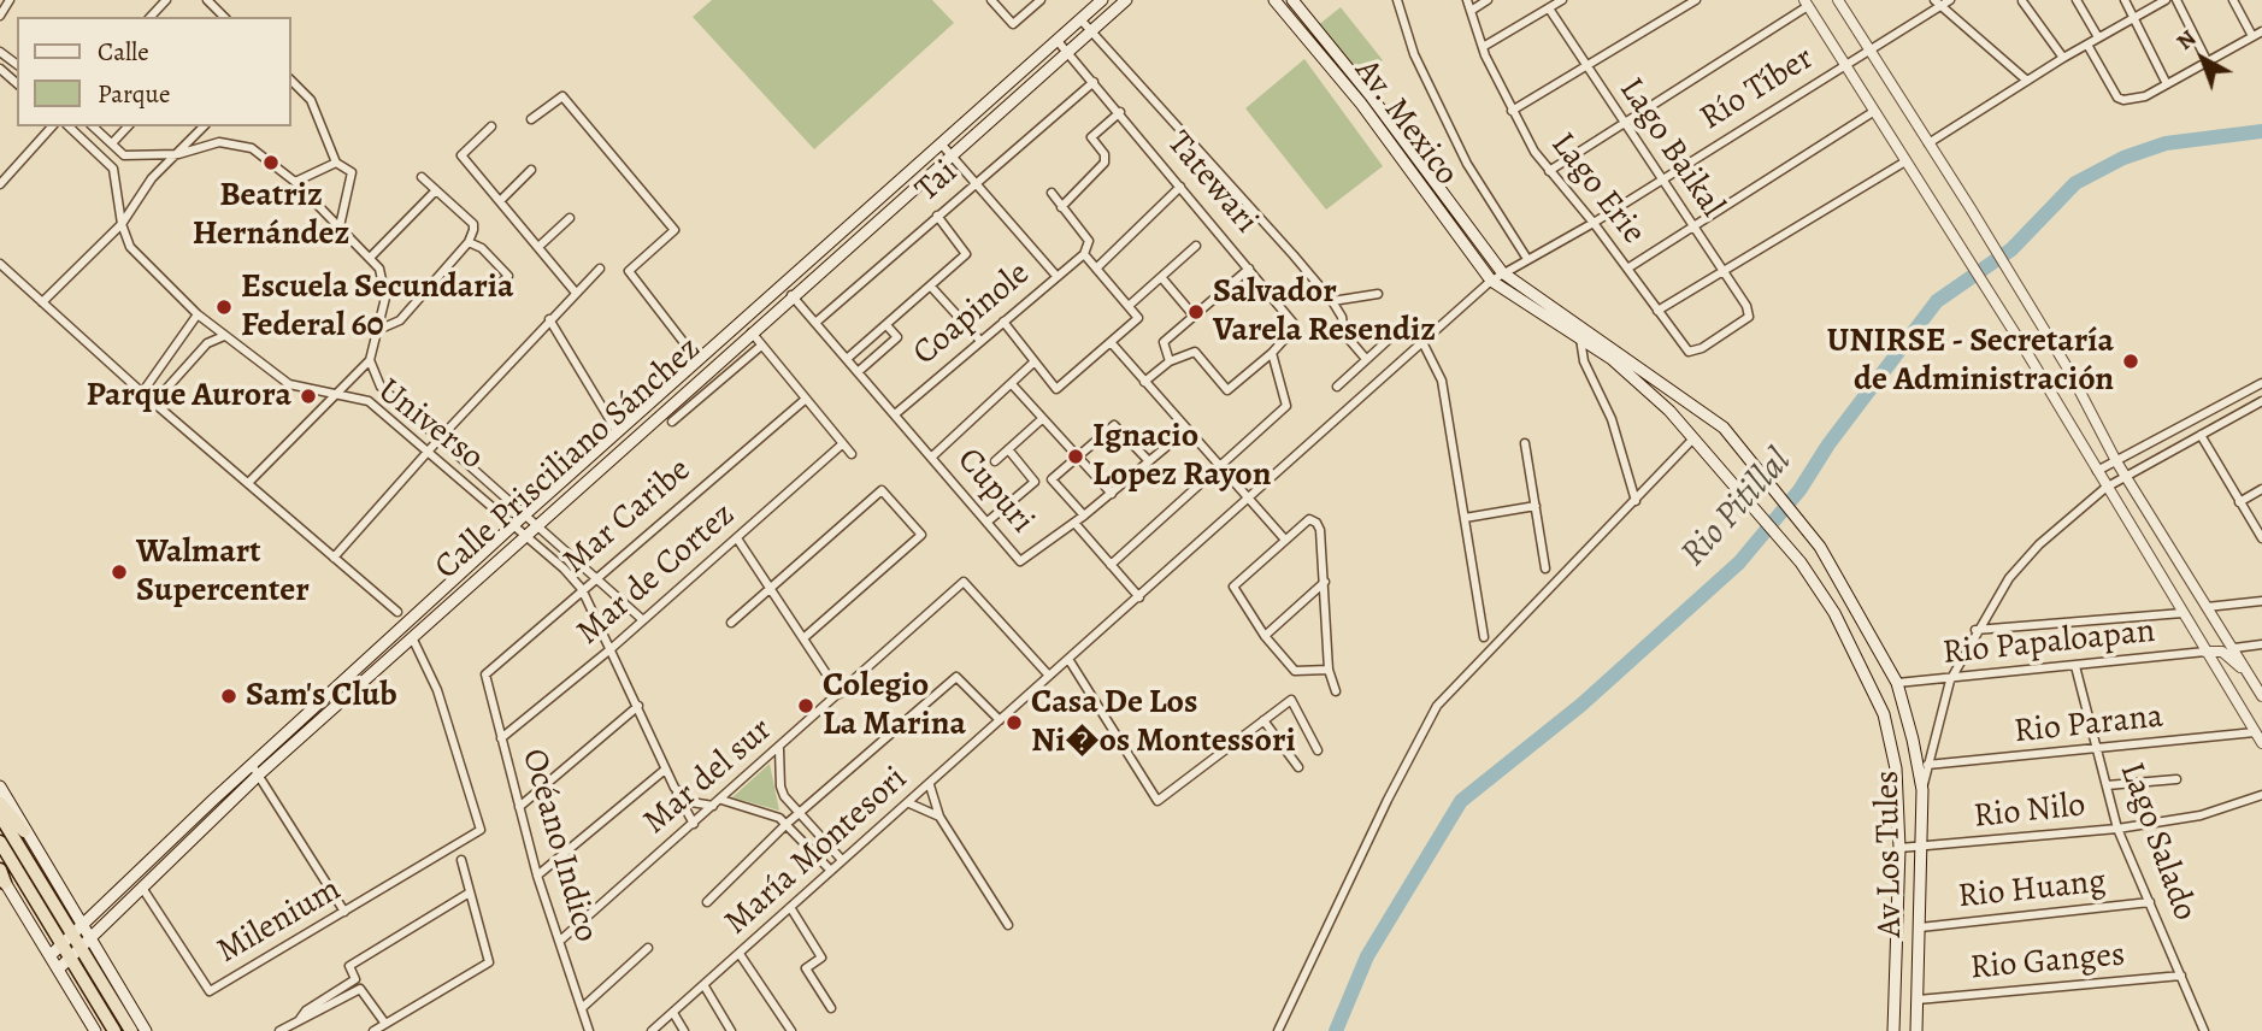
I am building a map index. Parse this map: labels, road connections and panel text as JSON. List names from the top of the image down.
{
  "streets": {
    "main road": ["Av. Mexico", "Calle Prisciliano Sánchez", "Av Los Tules"],
    "street": [
      "Río Tíber",
      "Lago Baikal",
      "Tai",
      "Tatewari",
      "Lago Erie",
      "Coapinole",
      "Universo",
      "Cupuri",
      "Mar Caribe",
      "Mar de Cortez",
      "Rio Papaloapan",
      "Rio Parana",
      "Mar del sur",
      "Rio Nilo",
      "Lago Salado",
      "Océano Indico",
      "María Montesori",
      "Rio Huang",
      "Milenium",
      "Rio Ganges"
    ]
  },
  "crossings": [
    ["Río Tíber", "Lago Baikal"],
    ["Río Tíber", "Lago Erie"],
    ["Río Tíber", "María Montesori"],
    ["Av. Mexico", "María Montesori"],
    ["Av. Mexico", "Av Los Tules"],
    ["Lago Baikal", "Lago Erie"],
    ["Tai", "Tatewari"],
    ["Tai", "Cupuri"],
    ["Tatewari", "Calle Prisciliano Sánchez"],
    ["Lago Erie", "María Montesori"],
    ["Coapinole", "Cupuri"],
    ["Universo", "Calle Prisciliano Sánchez"],
    ["Universo", "Mar Caribe"],
    ["Universo", "Mar de Cortez"],
    ["Universo", "Mar del sur"],
    ["Calle Prisciliano Sánchez", "Cupuri"],
    ["Calle Prisciliano Sánchez", "Milenium"],
    ["Mar Caribe", "Océano Indico"],
    ["Mar de Cortez", "Océano Indico"],
    ["Rio Papaloapan", "Lago Salado"],
    ["Rio Papaloapan", "Av Los Tules"],
    ["Rio Parana", "Lago Salado"],
    ["Mar del sur", "Océano Indico"],
    ["Mar del sur", "María Montesori"],
    ["Rio Nilo", "Lago Salado"],
    ["Rio Nilo", "Av Los Tules"],
    ["Lago Salado", "Rio Huang"],
    ["Lago Salado", "Rio Ganges"],
    ["María Montesori", "Av Los Tules"],
    ["Av Los Tules", "Rio Huang"],
    ["Av Los Tules", "Rio Ganges"]
  ],
  "water": ["Rio Pitillal"],
  "places": [
    "Beatriz Hernández",
    "Escuela Secundaria Federal 60",
    "Salvador Varela Resendiz",
    "UNIRSE - Secretaría de Administración",
    "Parque Aurora",
    "Ignacio Lopez Rayon",
    "Walmart Supercenter",
    "Sam's Club",
    "Colegio La Marina",
    "Casa De Los Ni�os Montessori"
  ],
  "legend": ["Calle", "Parque"],
  "north": "top left"
}
